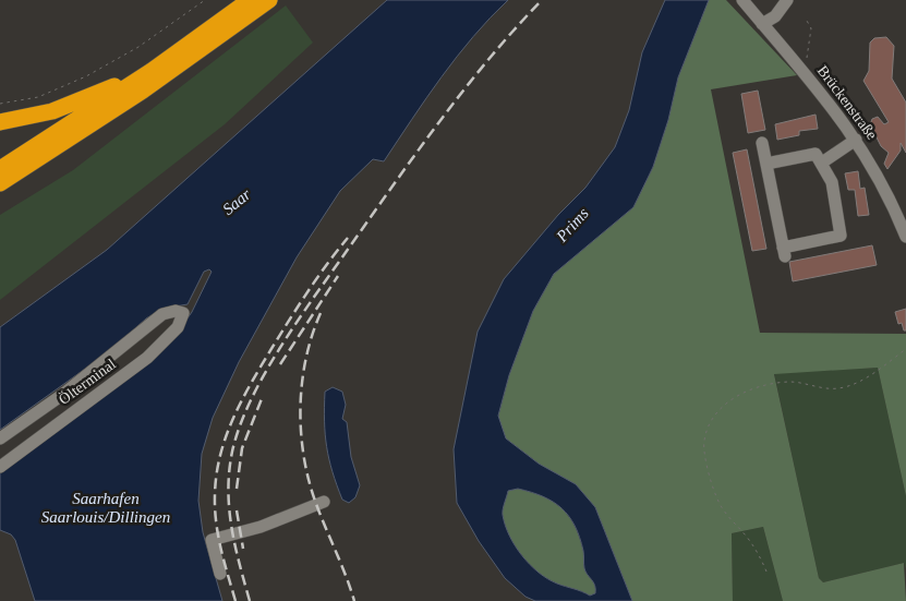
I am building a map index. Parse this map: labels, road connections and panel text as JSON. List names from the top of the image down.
{
  "streets": {
    "street": ["Brückenstraße", "Ölterminal"]
  },
  "water": ["Saar", "Prims", "Saarhafen Saarlouis/Dillingen"]
}
